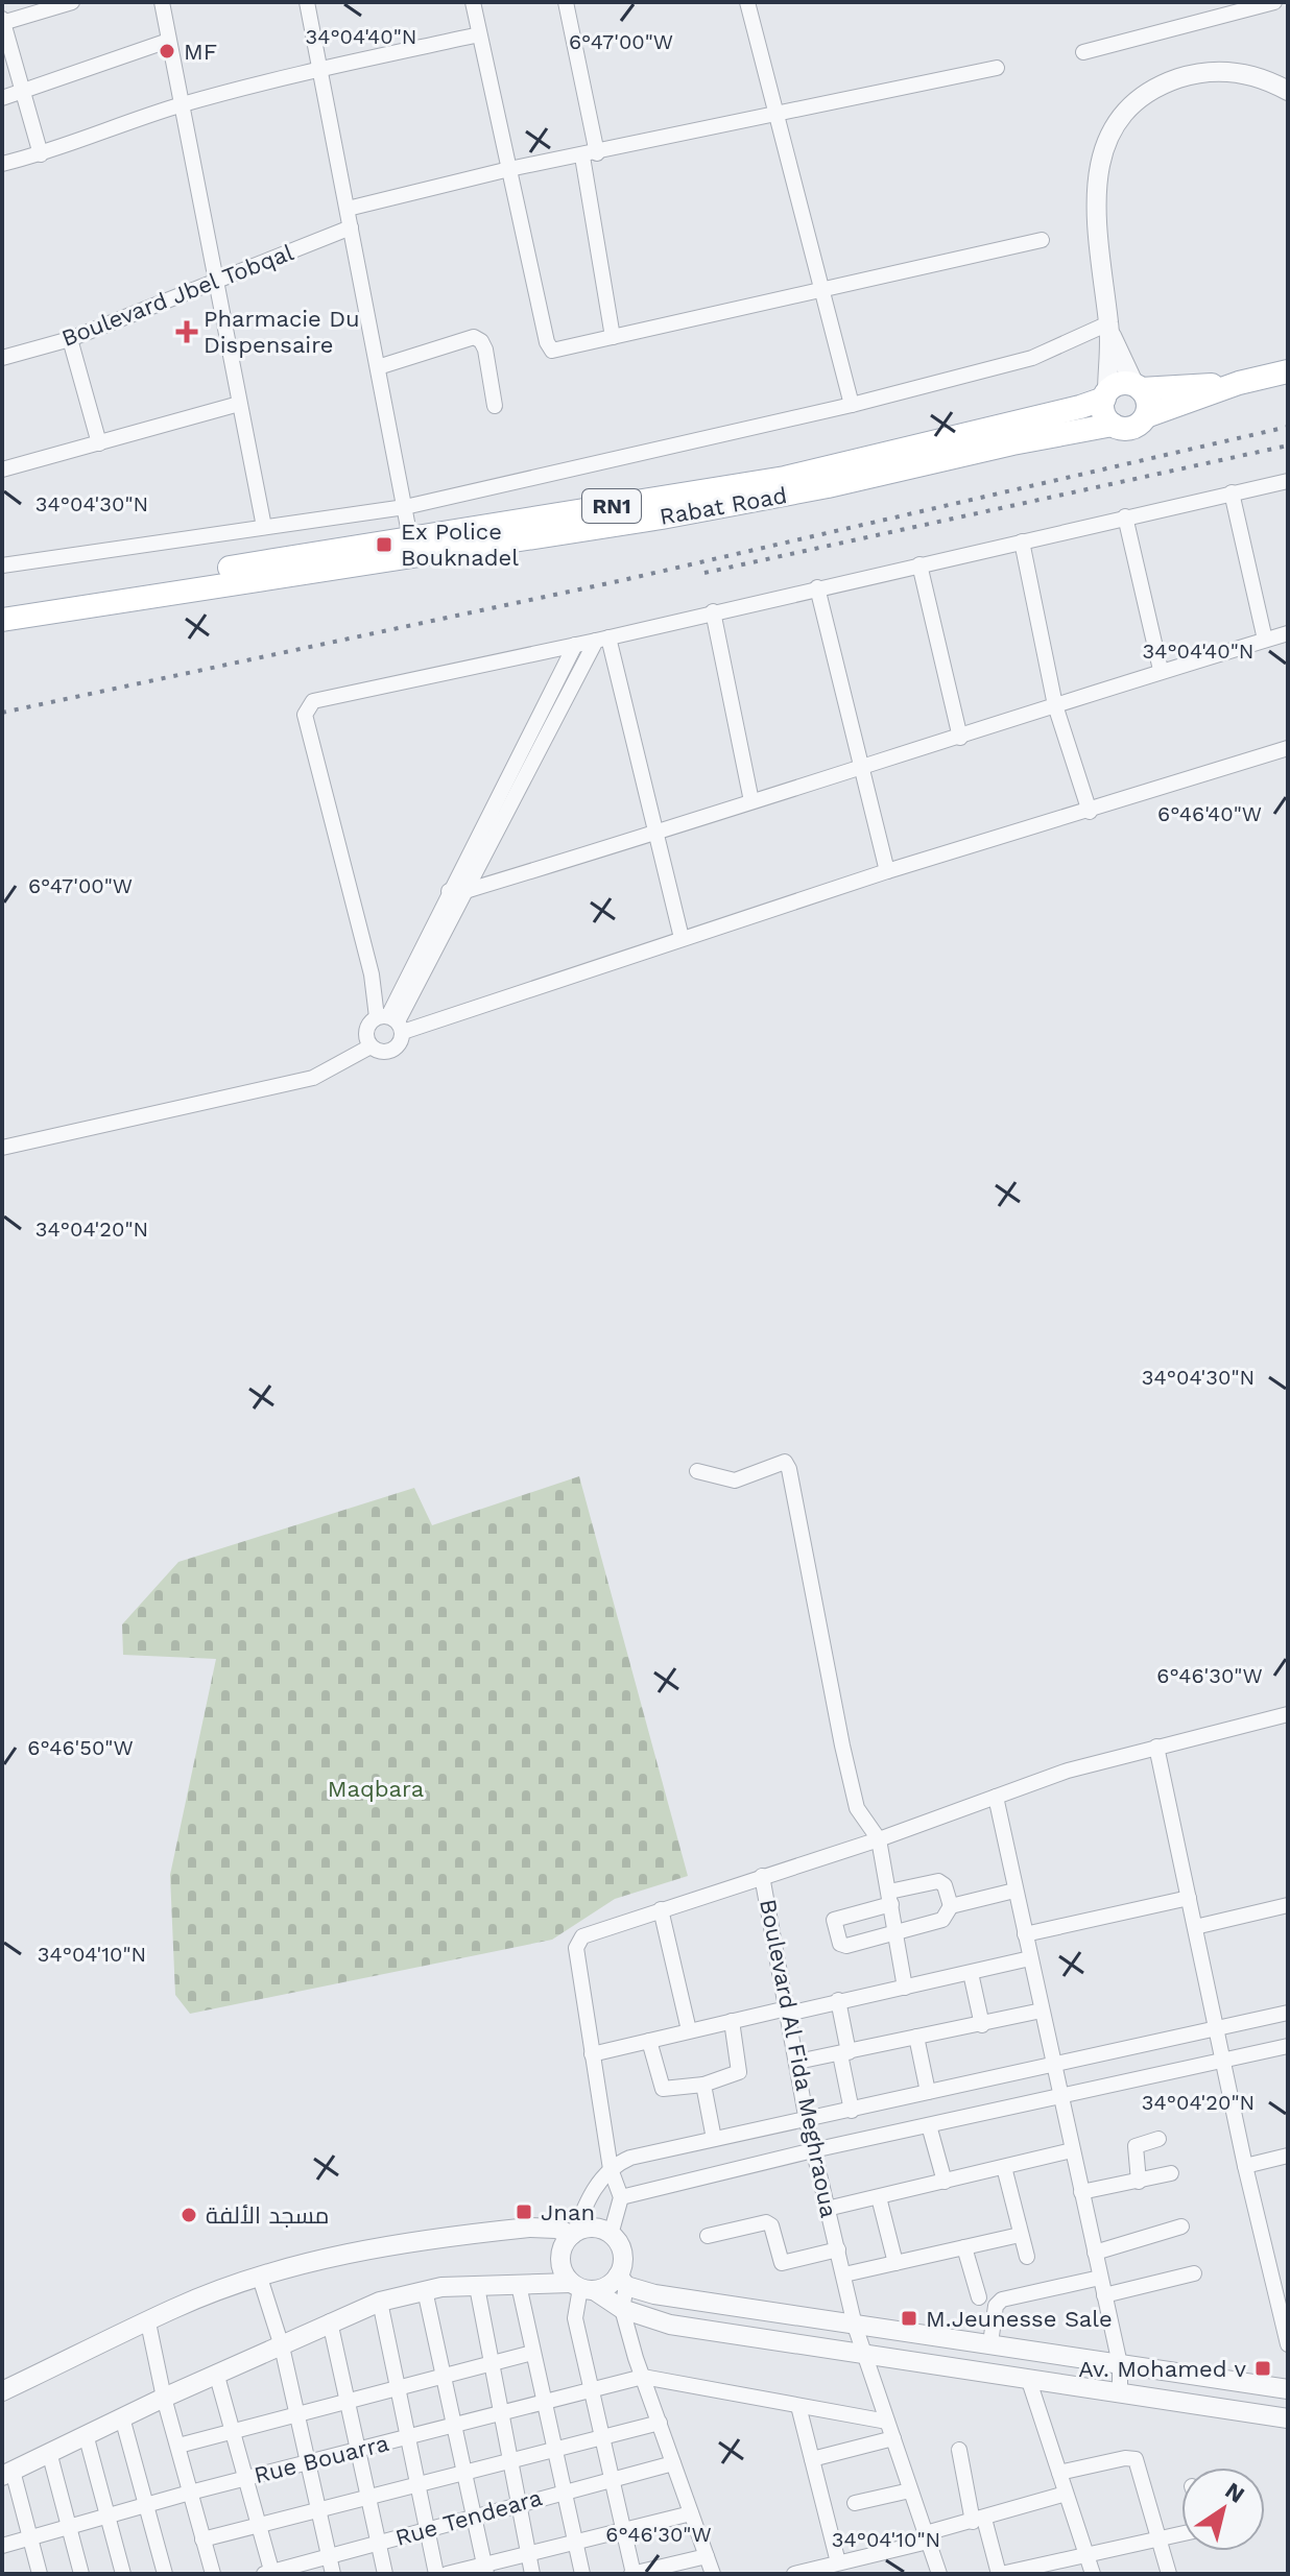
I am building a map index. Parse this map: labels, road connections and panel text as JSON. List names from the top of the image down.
{
  "streets": {
    "main road": ["RN1"],
    "street": [
      "Boulevard Jbel Tobqal",
      "Boulevard Al Fida Meghraoua",
      "Rue Bouarra",
      "Rue Tendeara"
    ]
  },
  "parks": ["Maqbara"],
  "places": {
    "other": ["MF", "مسجد الألفة"],
    "health": ["Pharmacie Du Dispensaire"],
    "transit": [
      "Ex Police Bouknadel",
      "Jnan",
      "M.Jeunesse Sale",
      "Av. Mohamed v"
    ]
  },
  "north": "top right",
  "coordinates": [
    "34°04'40\"N",
    "6°47'00\"W",
    "34°04'30\"N",
    "6°46'40\"W",
    "34°04'20\"N",
    "6°46'30\"W",
    "6°46'50\"W",
    "34°04'10\"N"
  ]
}
